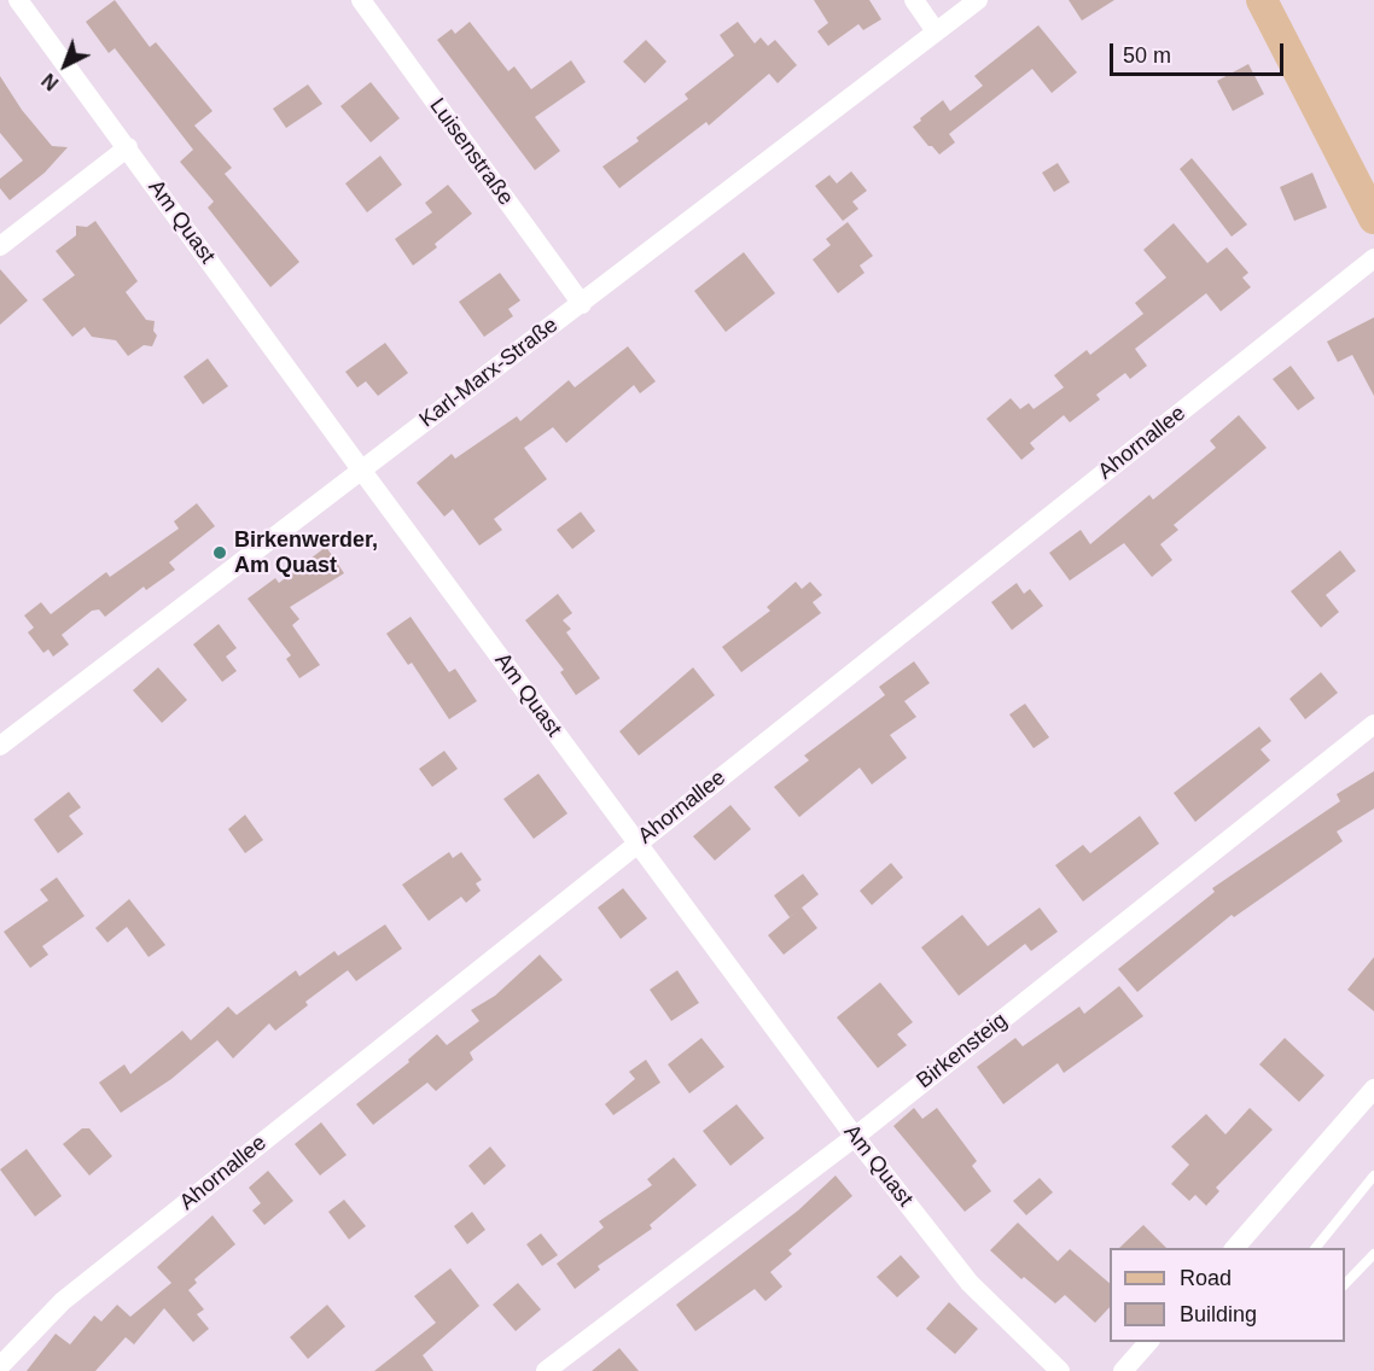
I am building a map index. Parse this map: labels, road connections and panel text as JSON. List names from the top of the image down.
{
  "streets": {
    "street": [
      "Luisenstraße",
      "Am Quast",
      "Karl-Marx-Straße",
      "Ahornallee",
      "Birkensteig"
    ]
  },
  "crossings": [
    ["Luisenstraße", "Karl-Marx-Straße"],
    ["Am Quast", "Karl-Marx-Straße"],
    ["Am Quast", "Ahornallee"],
    ["Am Quast", "Birkensteig"]
  ],
  "places": ["Birkenwerder, Am Quast"],
  "legend": ["Road", "Building"],
  "scale_bar": "50 m",
  "north": "bottom left"
}
